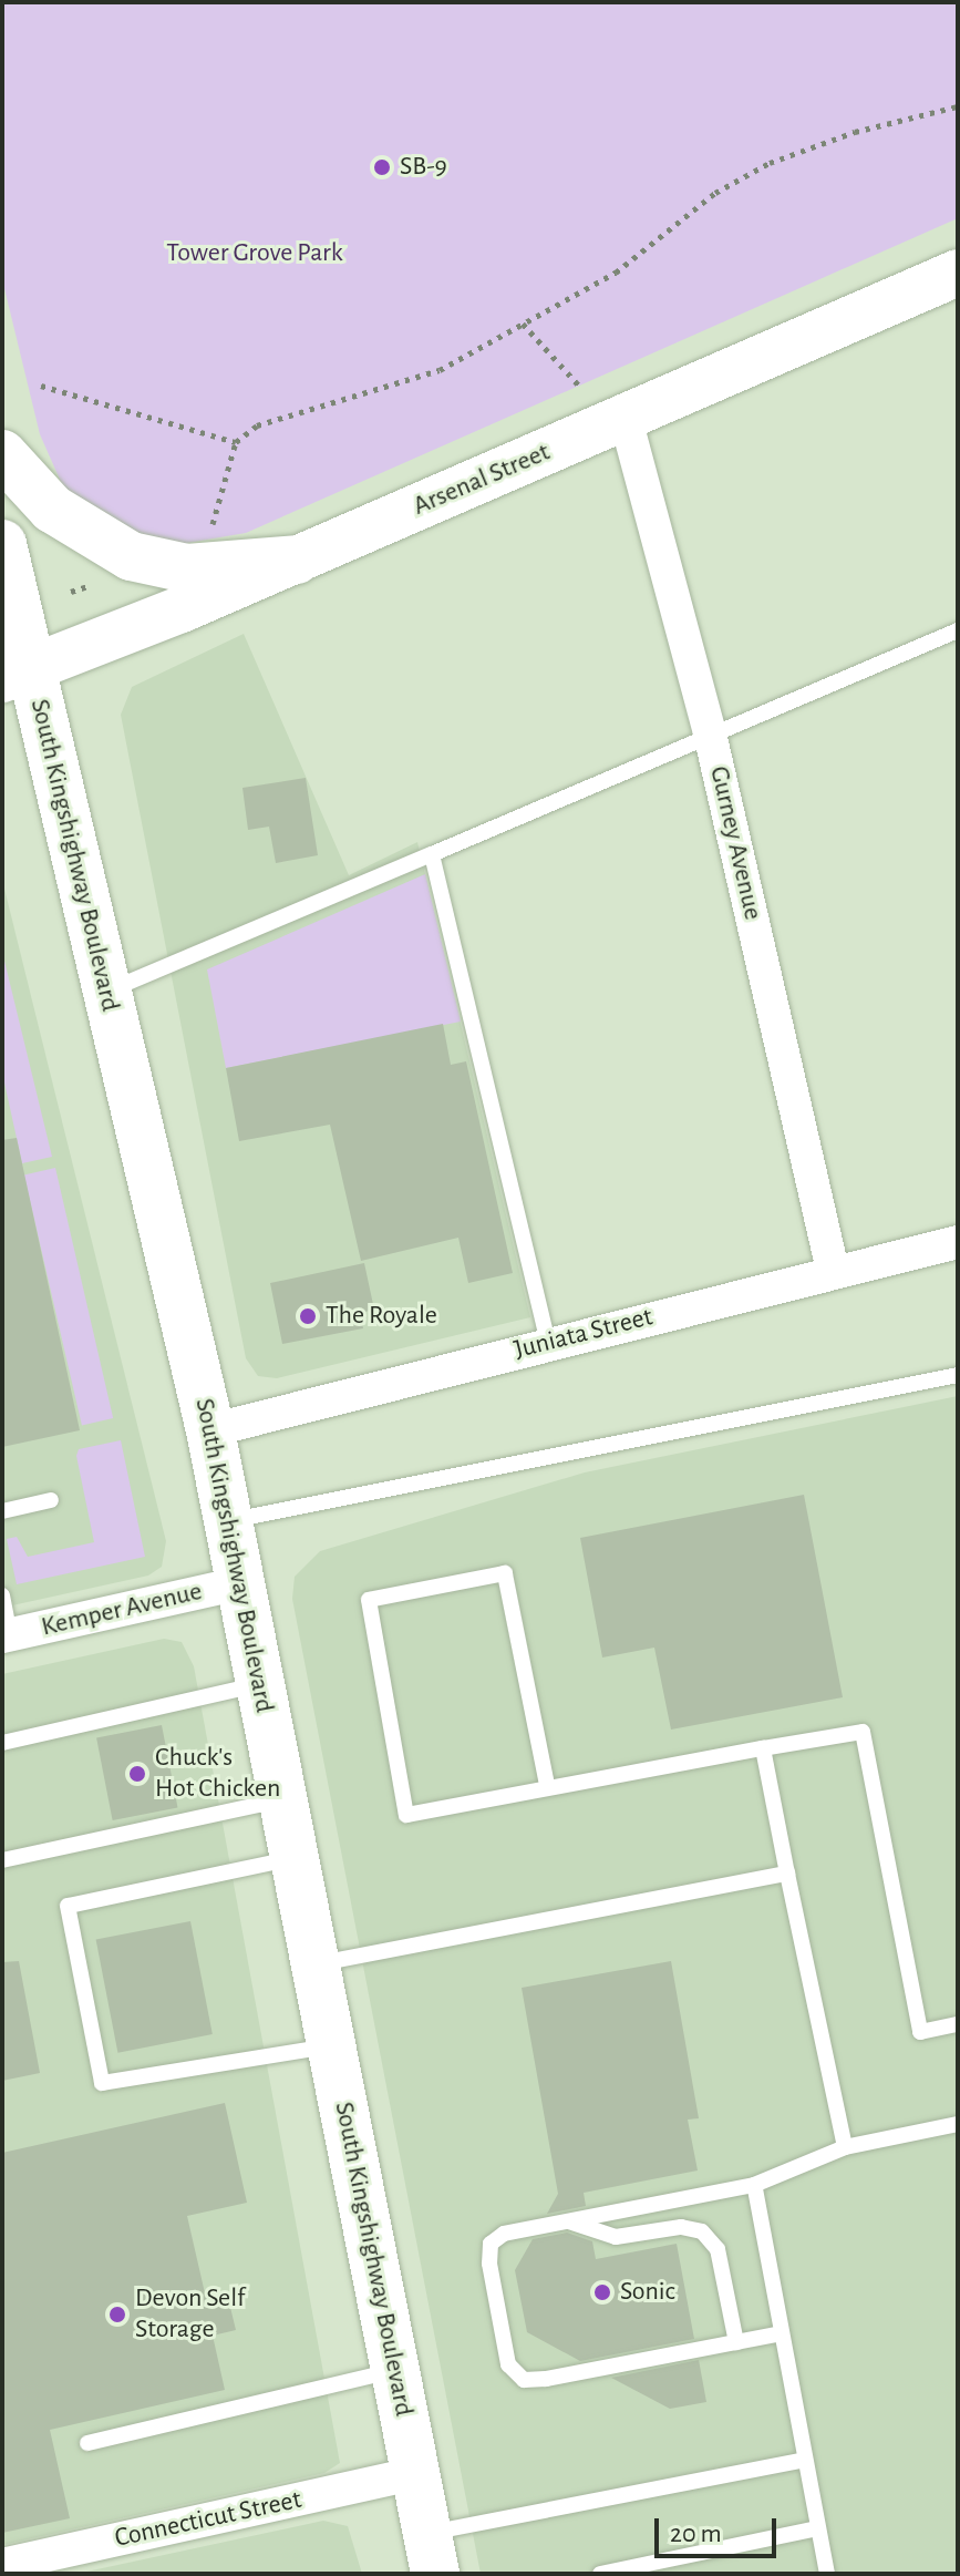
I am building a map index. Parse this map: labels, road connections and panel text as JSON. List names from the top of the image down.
{
  "streets": {
    "main road": ["Arsenal Street", "South Kingshighway Boulevard"],
    "street": [
      "Gurney Avenue",
      "Juniata Street",
      "Kemper Avenue",
      "Connecticut Street"
    ]
  },
  "crossings": [
    ["Arsenal Street", "Gurney Avenue"],
    ["Arsenal Street", "South Kingshighway Boulevard"],
    ["Gurney Avenue", "Juniata Street"],
    ["South Kingshighway Boulevard", "Juniata Street"],
    ["South Kingshighway Boulevard", "Kemper Avenue"],
    ["South Kingshighway Boulevard", "Connecticut Street"]
  ],
  "parks": ["Tower Grove Park"],
  "places": [
    "SB-9",
    "The Royale",
    "Chuck's Hot Chicken",
    "Sonic",
    "Devon Self Storage"
  ],
  "scale_bar": "20 m"
}
